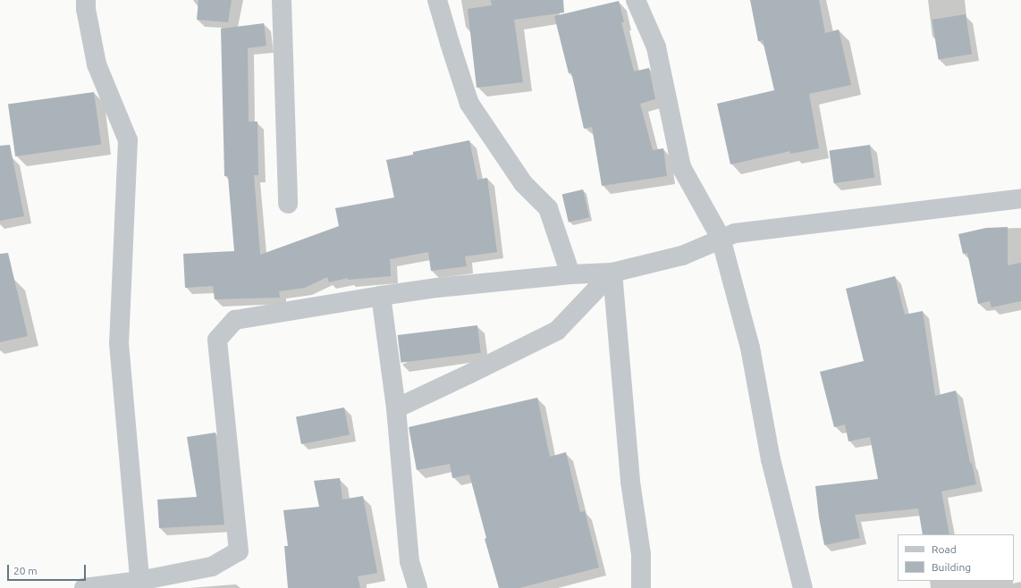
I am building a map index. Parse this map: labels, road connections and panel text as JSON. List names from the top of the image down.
{
  "legend": ["Road", "Building"],
  "scale_bar": "20 m"
}
